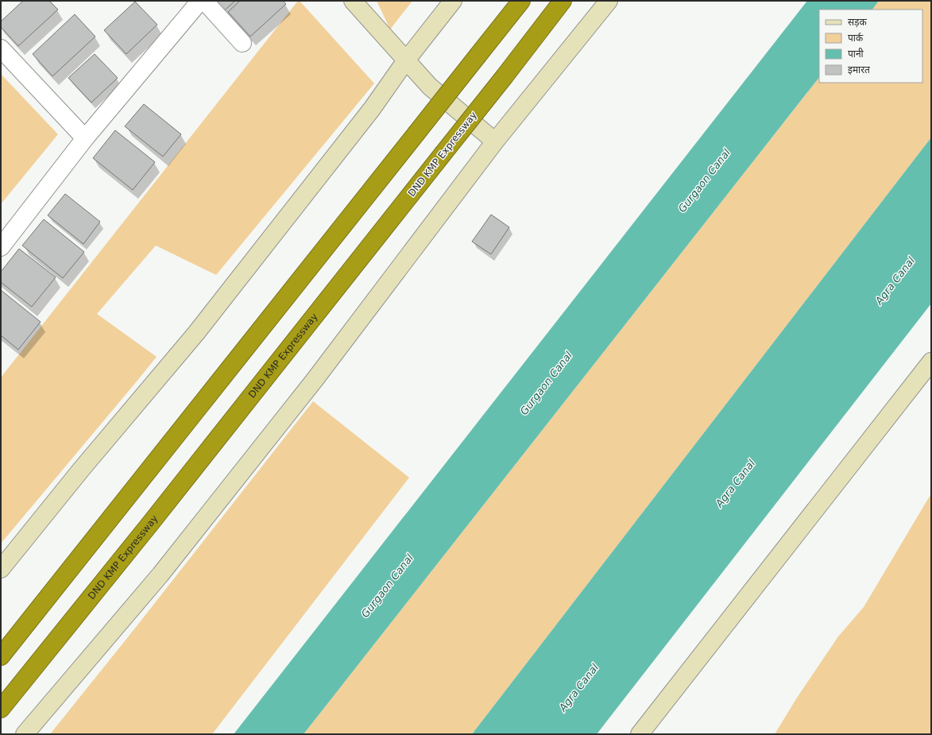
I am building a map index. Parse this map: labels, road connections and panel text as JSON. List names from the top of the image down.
{
  "streets": {
    "highway": ["DND KMP Expressway"]
  },
  "water": ["Gurgaon Canal", "Agra Canal"],
  "legend": [
    "सड़क",
    "पार्क",
    "पानी",
    "इमारत"
  ]
}
